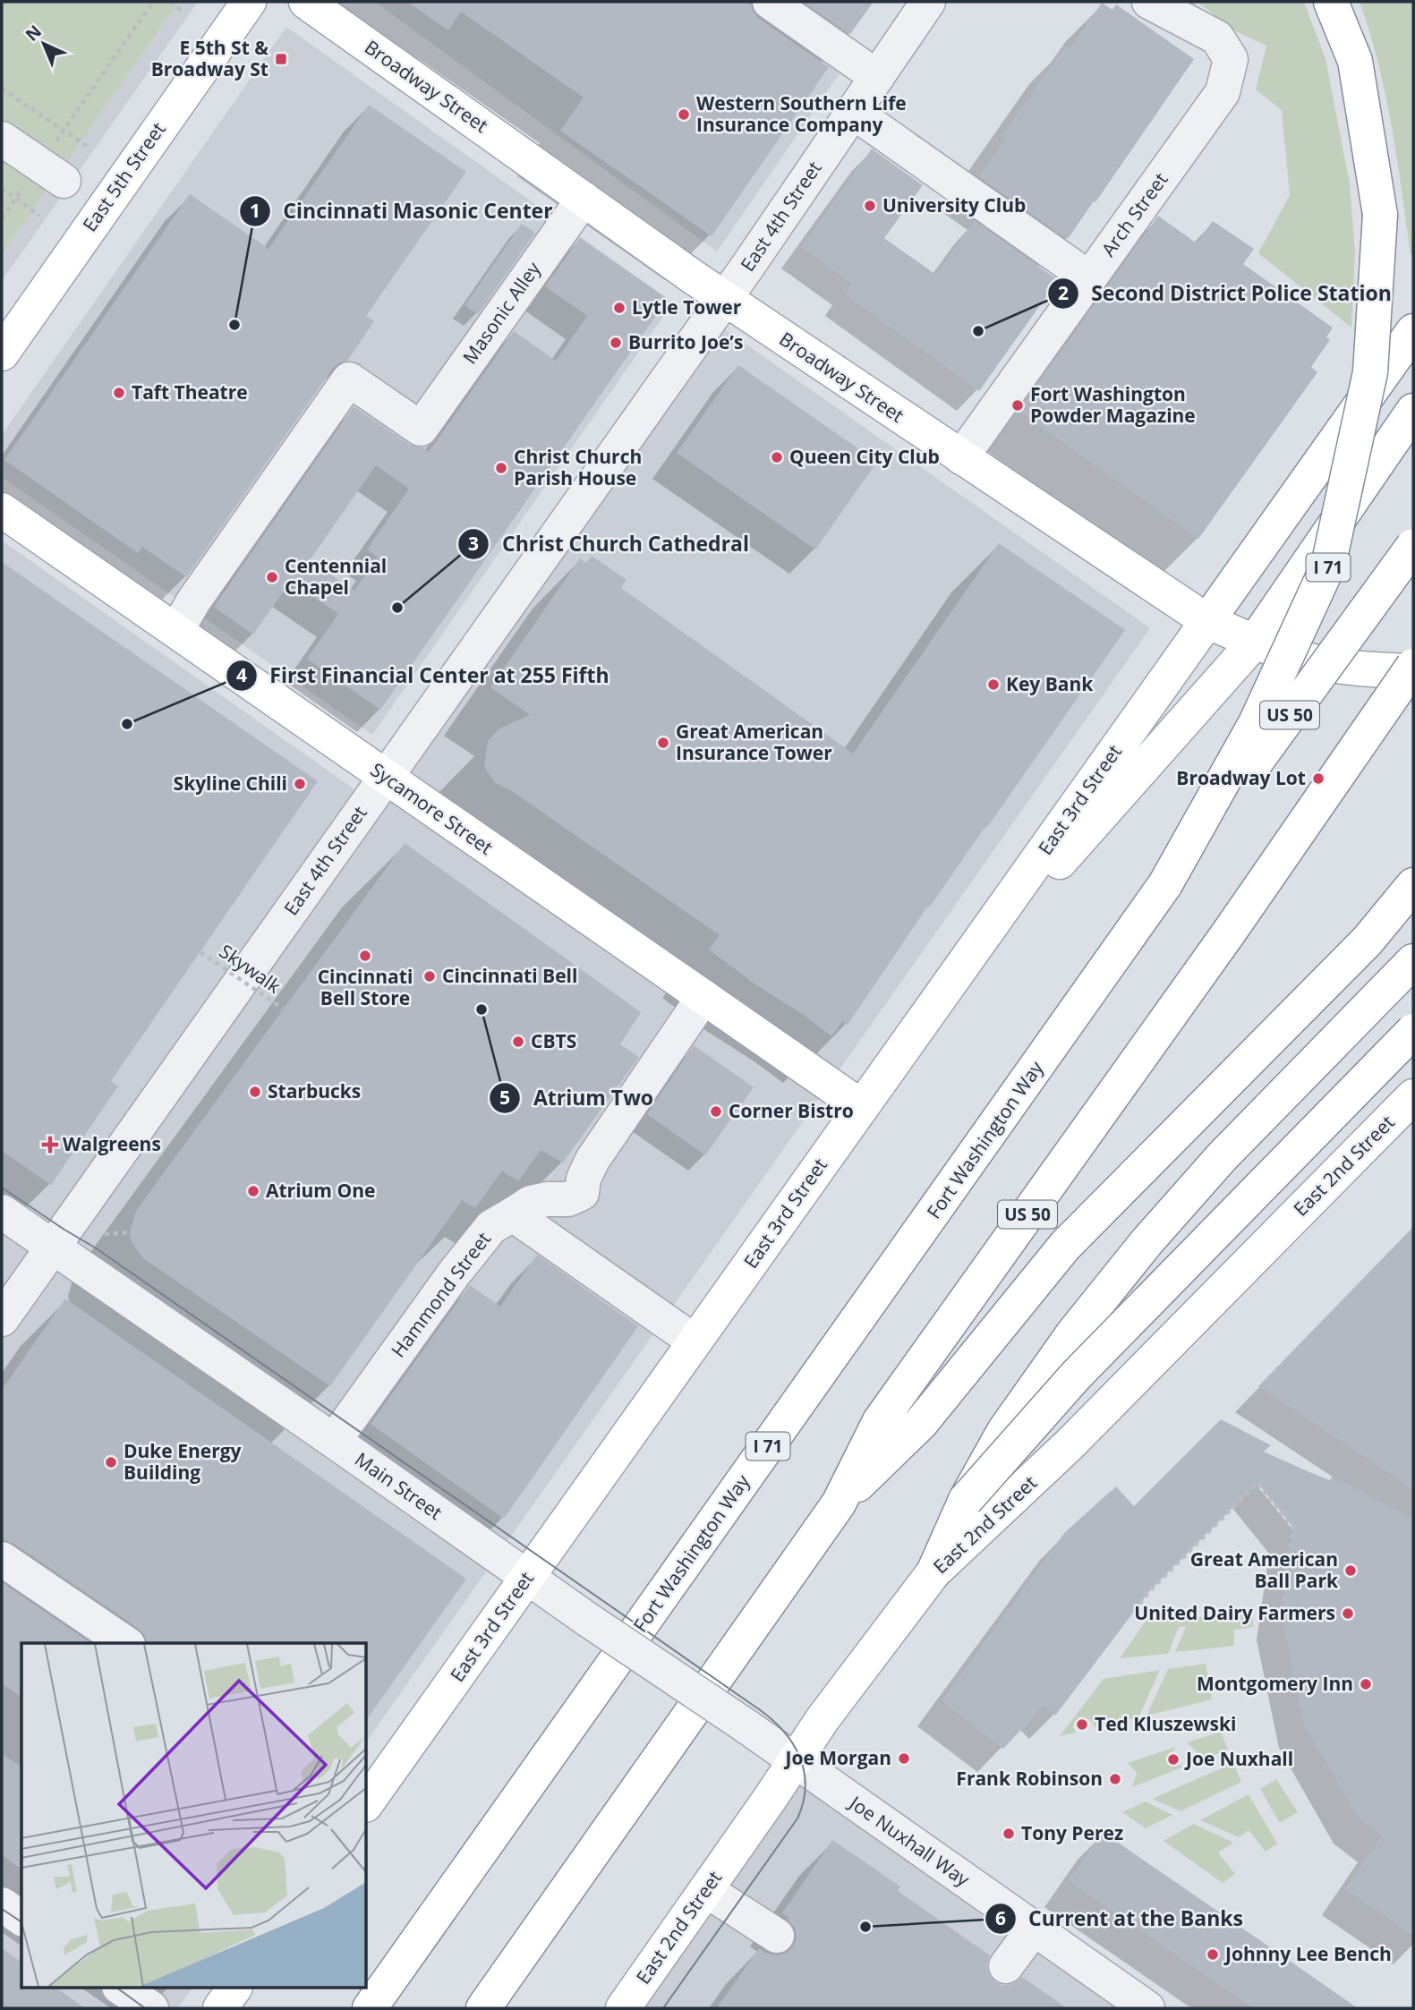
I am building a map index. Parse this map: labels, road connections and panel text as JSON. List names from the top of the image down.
{
  "streets": {
    "main road": [
      "Broadway Street",
      "East 5th Street",
      "I 71",
      "US 50",
      "East 3rd Street",
      "Sycamore Street",
      "Fort Washington Way",
      "East 2nd Street"
    ],
    "street": [
      "Arch Street",
      "East 4th Street",
      "Masonic Alley",
      "Hammond Street",
      "Main Street",
      "Joe Nuxhall Way"
    ],
    "path": ["Skywalk"]
  },
  "crossings": [
    ["Broadway Street", "Arch Street"],
    ["Broadway Street", "East 4th Street"],
    ["Broadway Street", "Masonic Alley"],
    ["Broadway Street", "East 3rd Street"],
    ["East 4th Street", "Sycamore Street"],
    ["East 4th Street", "Main Street"],
    ["Masonic Alley", "Sycamore Street"],
    ["I 71", "US 50"],
    ["I 71", "Fort Washington Way"],
    ["US 50", "Fort Washington Way"],
    ["East 3rd Street", "Sycamore Street"],
    ["East 3rd Street", "Main Street"],
    ["Sycamore Street", "Hammond Street"],
    ["East 2nd Street", "Main Street"],
    ["East 2nd Street", "Joe Nuxhall Way"],
    ["Hammond Street", "Main Street"],
    ["Main Street", "Joe Nuxhall Way"]
  ],
  "places": {
    "transit": ["E 5th St & Broadway St"],
    "other": [
      "Western Southern Life Insurance Company",
      "University Club",
      "Lytle Tower",
      "Cincinnati Masonic Center",
      "Second District Police Station",
      "Burrito Joe’s",
      "Taft Theatre",
      "Fort Washington Powder Magazine",
      "Queen City Club",
      "Christ Church Parish House",
      "Centennial Chapel",
      "Christ Church Cathedral",
      "Key Bank",
      "First Financial Center at 255 Fifth",
      "Great American Insurance Tower",
      "Broadway Lot",
      "Skyline Chili",
      "Cincinnati Bell Store",
      "Cincinnati Bell",
      "Atrium Two",
      "CBTS",
      "Starbucks",
      "Corner Bistro",
      "Atrium One",
      "Duke Energy Building",
      "Great American Ball Park",
      "United Dairy Farmers",
      "Montgomery Inn",
      "Ted Kluszewski",
      "Joe Morgan",
      "Joe Nuxhall",
      "Frank Robinson",
      "Tony Perez",
      "Current at the Banks",
      "Johnny Lee Bench"
    ],
    "health": ["Walgreens"]
  },
  "north": "top left"
}
